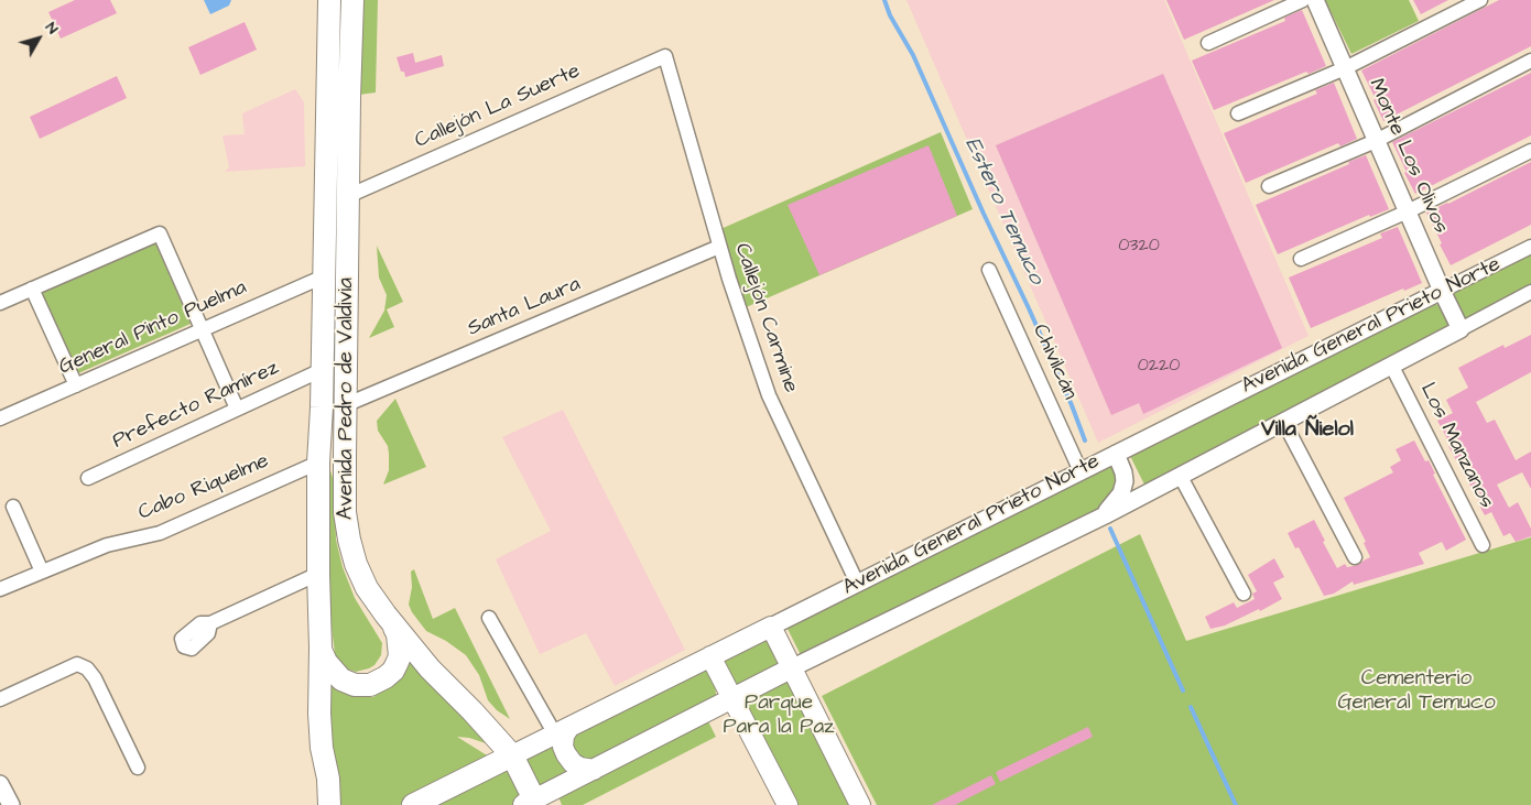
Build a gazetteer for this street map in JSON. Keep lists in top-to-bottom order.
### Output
{
  "streets": {
    "main road": ["Avenida General Prieto Norte", "Avenida Pedro de Valdivia"],
    "street": [
      "Callejón La Suerte",
      "Monte Los Olivos",
      "Santa Laura",
      "Callejón Carmine",
      "General Pinto Puelma",
      "Chivilcán",
      "Prefecto Ramírez",
      "Los Manzanos",
      "Cabo Riquelme"
    ]
  },
  "crossings": [
    ["Callejón La Suerte", "Callejón Carmine"],
    ["Callejón La Suerte", "Avenida Pedro de Valdivia"],
    ["Monte Los Olivos", "Avenida General Prieto Norte"],
    ["Santa Laura", "Callejón Carmine"],
    ["Santa Laura", "Avenida Pedro de Valdivia"],
    ["Callejón Carmine", "Avenida General Prieto Norte"],
    ["Avenida General Prieto Norte", "Chivilcán"],
    ["Avenida General Prieto Norte", "Avenida Pedro de Valdivia"],
    ["Avenida General Prieto Norte", "Los Manzanos"],
    ["General Pinto Puelma", "Avenida Pedro de Valdivia"],
    ["Avenida Pedro de Valdivia", "Prefecto Ramírez"],
    ["Avenida Pedro de Valdivia", "Cabo Riquelme"]
  ],
  "districts": ["Villa Ñielol"],
  "water": ["Estero Temuco"],
  "parks": ["Cementerio General Temuco", "Parque Para la Paz"],
  "house_numbers": ["0320", "0220"],
  "north": "top right"
}
